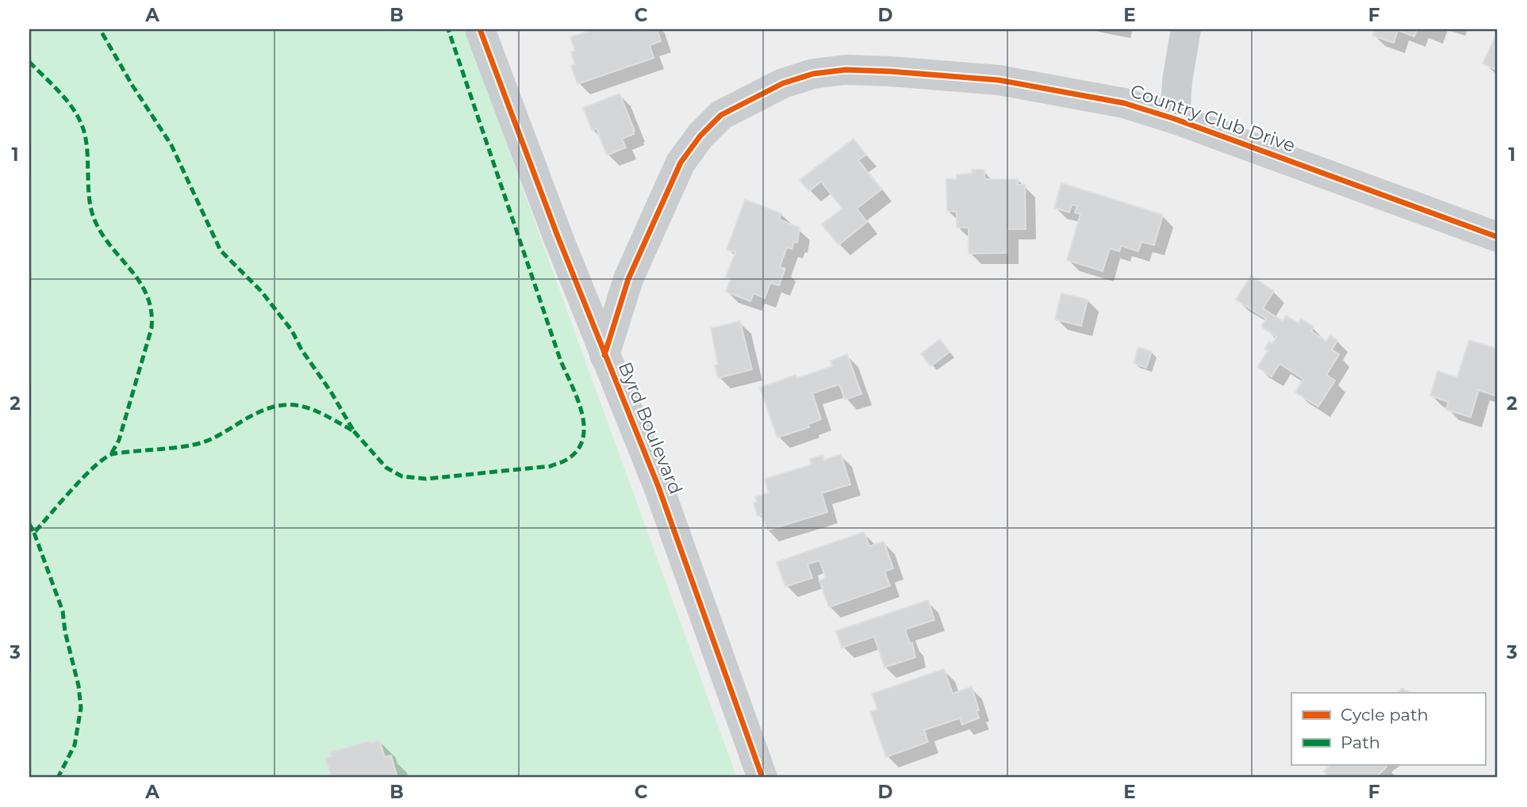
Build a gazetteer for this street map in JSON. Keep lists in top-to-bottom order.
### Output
{
  "streets": {
    "street": ["Country Club Drive", "Byrd Boulevard"]
  },
  "crossings": [
    ["Country Club Drive", "Byrd Boulevard"]
  ],
  "legend": ["Cycle path", "Path"],
  "grid": {
    "columns": [
      "A",
      "B",
      "C",
      "D",
      "E",
      "F"
    ],
    "rows": ["1", "2", "3"]
  }
}
